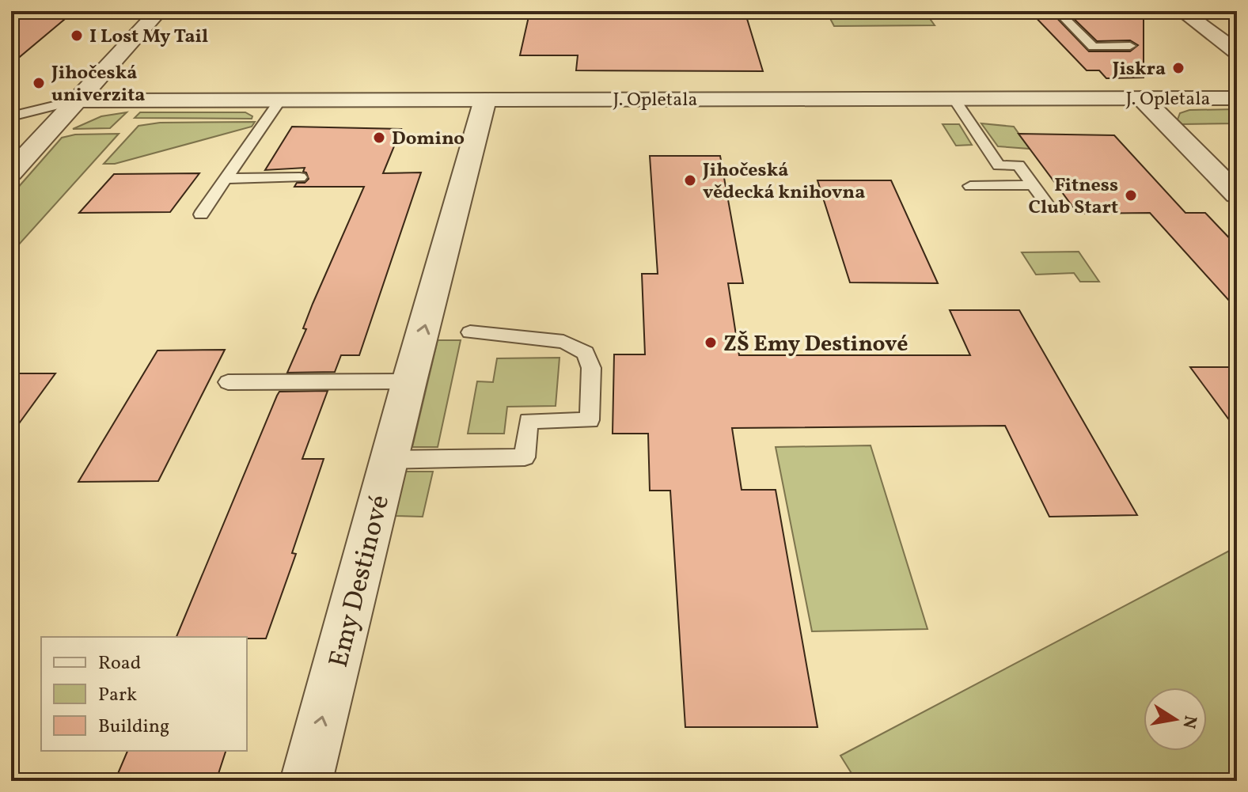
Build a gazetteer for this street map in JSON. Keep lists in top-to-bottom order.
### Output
{
  "streets": {
    "street": ["J. Opletala", "Emy Destinové"]
  },
  "crossings": [
    ["J. Opletala", "Emy Destinové"]
  ],
  "one_way": ["Emy Destinové"],
  "places": [
    "I Lost My Tail",
    "Jiskra",
    "Jihočeská univerzita",
    "Domino",
    "Jihočeská vědecká knihovna",
    "Fitness Club Start",
    "ZŠ Emy Destinové"
  ],
  "legend": ["Road", "Park", "Building"],
  "north": "right"
}
